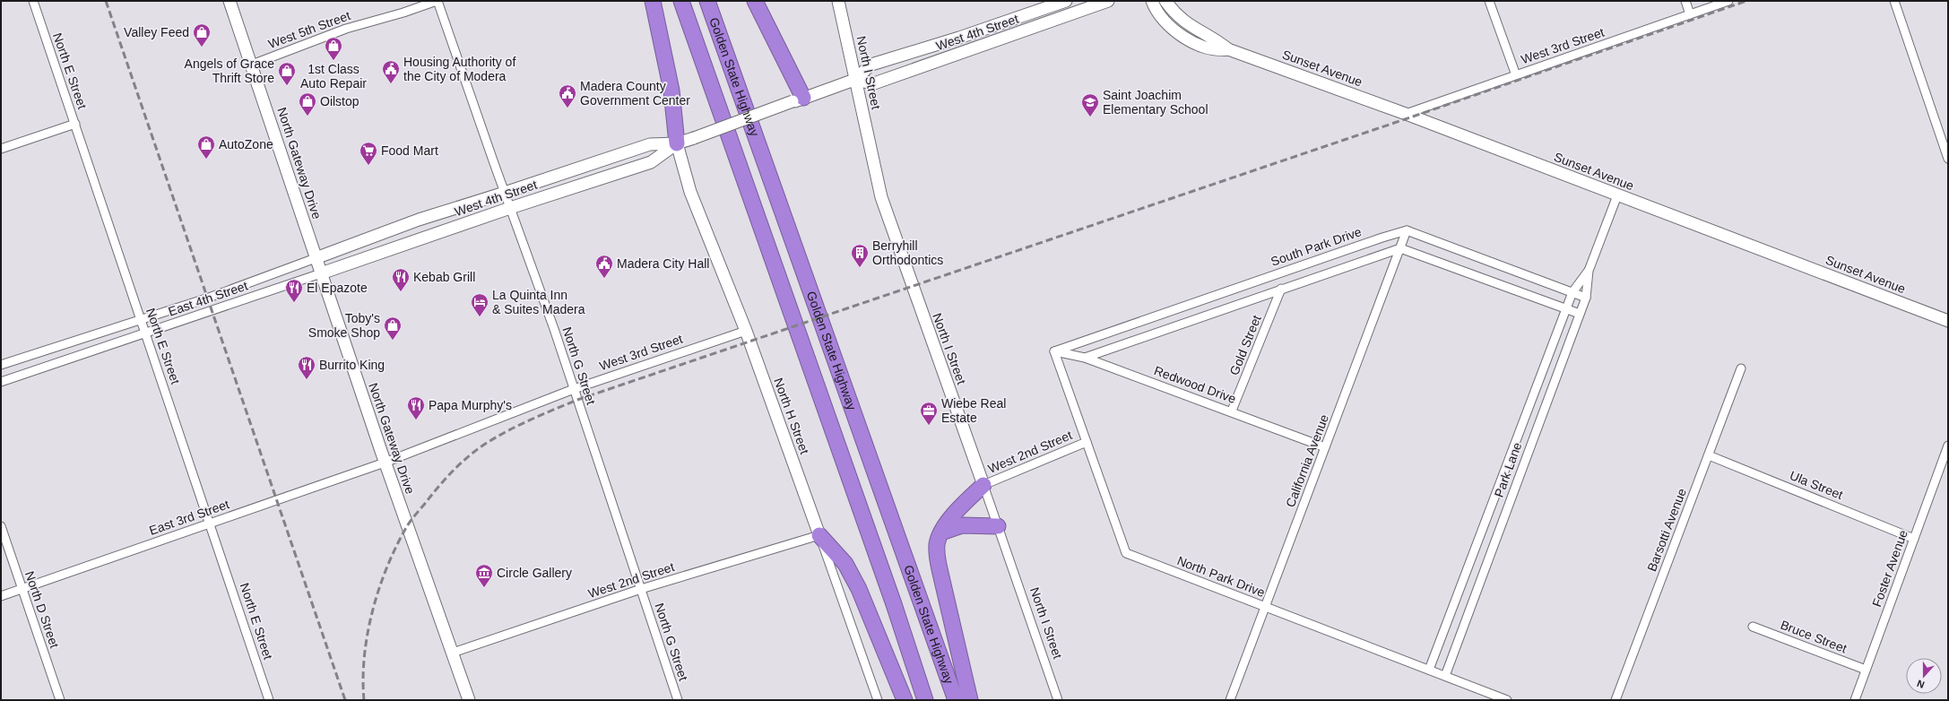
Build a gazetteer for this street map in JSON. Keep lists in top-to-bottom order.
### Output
{
  "streets": {
    "highway": ["Golden State Highway"],
    "main road": [
      "West 4th Street",
      "Sunset Avenue",
      "North I Street",
      "North Gateway Drive",
      "North H Street"
    ],
    "street": [
      "West 5th Street",
      "West 3rd Street",
      "North E Street",
      "South Park Drive",
      "East 4th Street",
      "Gold Street",
      "North G Street",
      "Redwood Drive",
      "West 2nd Street",
      "California Avenue",
      "Park Lane",
      "Ula Street",
      "East 3rd Street",
      "Barsotti Avenue",
      "Foster Avenue",
      "North Park Drive",
      "North D Street",
      "Bruce Street"
    ]
  },
  "crossings": [
    ["West 5th Street", "North Gateway Drive"],
    ["West 5th Street", "North G Street"],
    ["West 4th Street", "North I Street"],
    ["West 4th Street", "North Gateway Drive"],
    ["West 4th Street", "East 4th Street"],
    ["West 4th Street", "North G Street"],
    ["West 4th Street", "North H Street"],
    ["West 3rd Street", "Sunset Avenue"],
    ["West 3rd Street", "North Gateway Drive"],
    ["West 3rd Street", "North G Street"],
    ["West 3rd Street", "North H Street"],
    ["West 3rd Street", "East 3rd Street"],
    ["Sunset Avenue", "Park Lane"],
    ["North E Street", "East 4th Street"],
    ["North E Street", "East 3rd Street"],
    ["North I Street", "West 2nd Street"],
    ["North Gateway Drive", "East 4th Street"],
    ["North Gateway Drive", "West 2nd Street"],
    ["North Gateway Drive", "East 3rd Street"],
    ["South Park Drive", "Redwood Drive"],
    ["South Park Drive", "California Avenue"],
    ["South Park Drive", "North Park Drive"],
    ["Gold Street", "Redwood Drive"],
    ["North G Street", "West 2nd Street"],
    ["Redwood Drive", "California Avenue"],
    ["Redwood Drive", "North Park Drive"],
    ["North H Street", "West 2nd Street"],
    ["West 2nd Street", "North Park Drive"],
    ["California Avenue", "North Park Drive"],
    ["Park Lane", "North Park Drive"],
    ["Ula Street", "Barsotti Avenue"],
    ["Ula Street", "Foster Avenue"],
    ["East 3rd Street", "North D Street"],
    ["Foster Avenue", "Bruce Street"]
  ],
  "places": {
    "shop": [
      "Valley Feed",
      "1st Class Auto Repair",
      "Angels of Grace Thrift Store",
      "Oilstop",
      "AutoZone",
      "Toby's Smoke Shop"
    ],
    "public building": ["Housing Authority of the City of Modera", "Madera County Government Center", "Madera City Hall"],
    "school or university": ["Saint Joachim Elementary School"],
    "supermarket": ["Food Mart"],
    "building": ["Berryhill Orthodontics"],
    "restaurant": [
      "Kebab Grill",
      "El Epazote",
      "Burrito King",
      "Papa Murphy's"
    ],
    "hotel": ["La Quinta Inn & Suites Madera"],
    "office": ["Wiebe Real Estate"],
    "museum": ["Circle Gallery"]
  },
  "north": "bottom"
}
